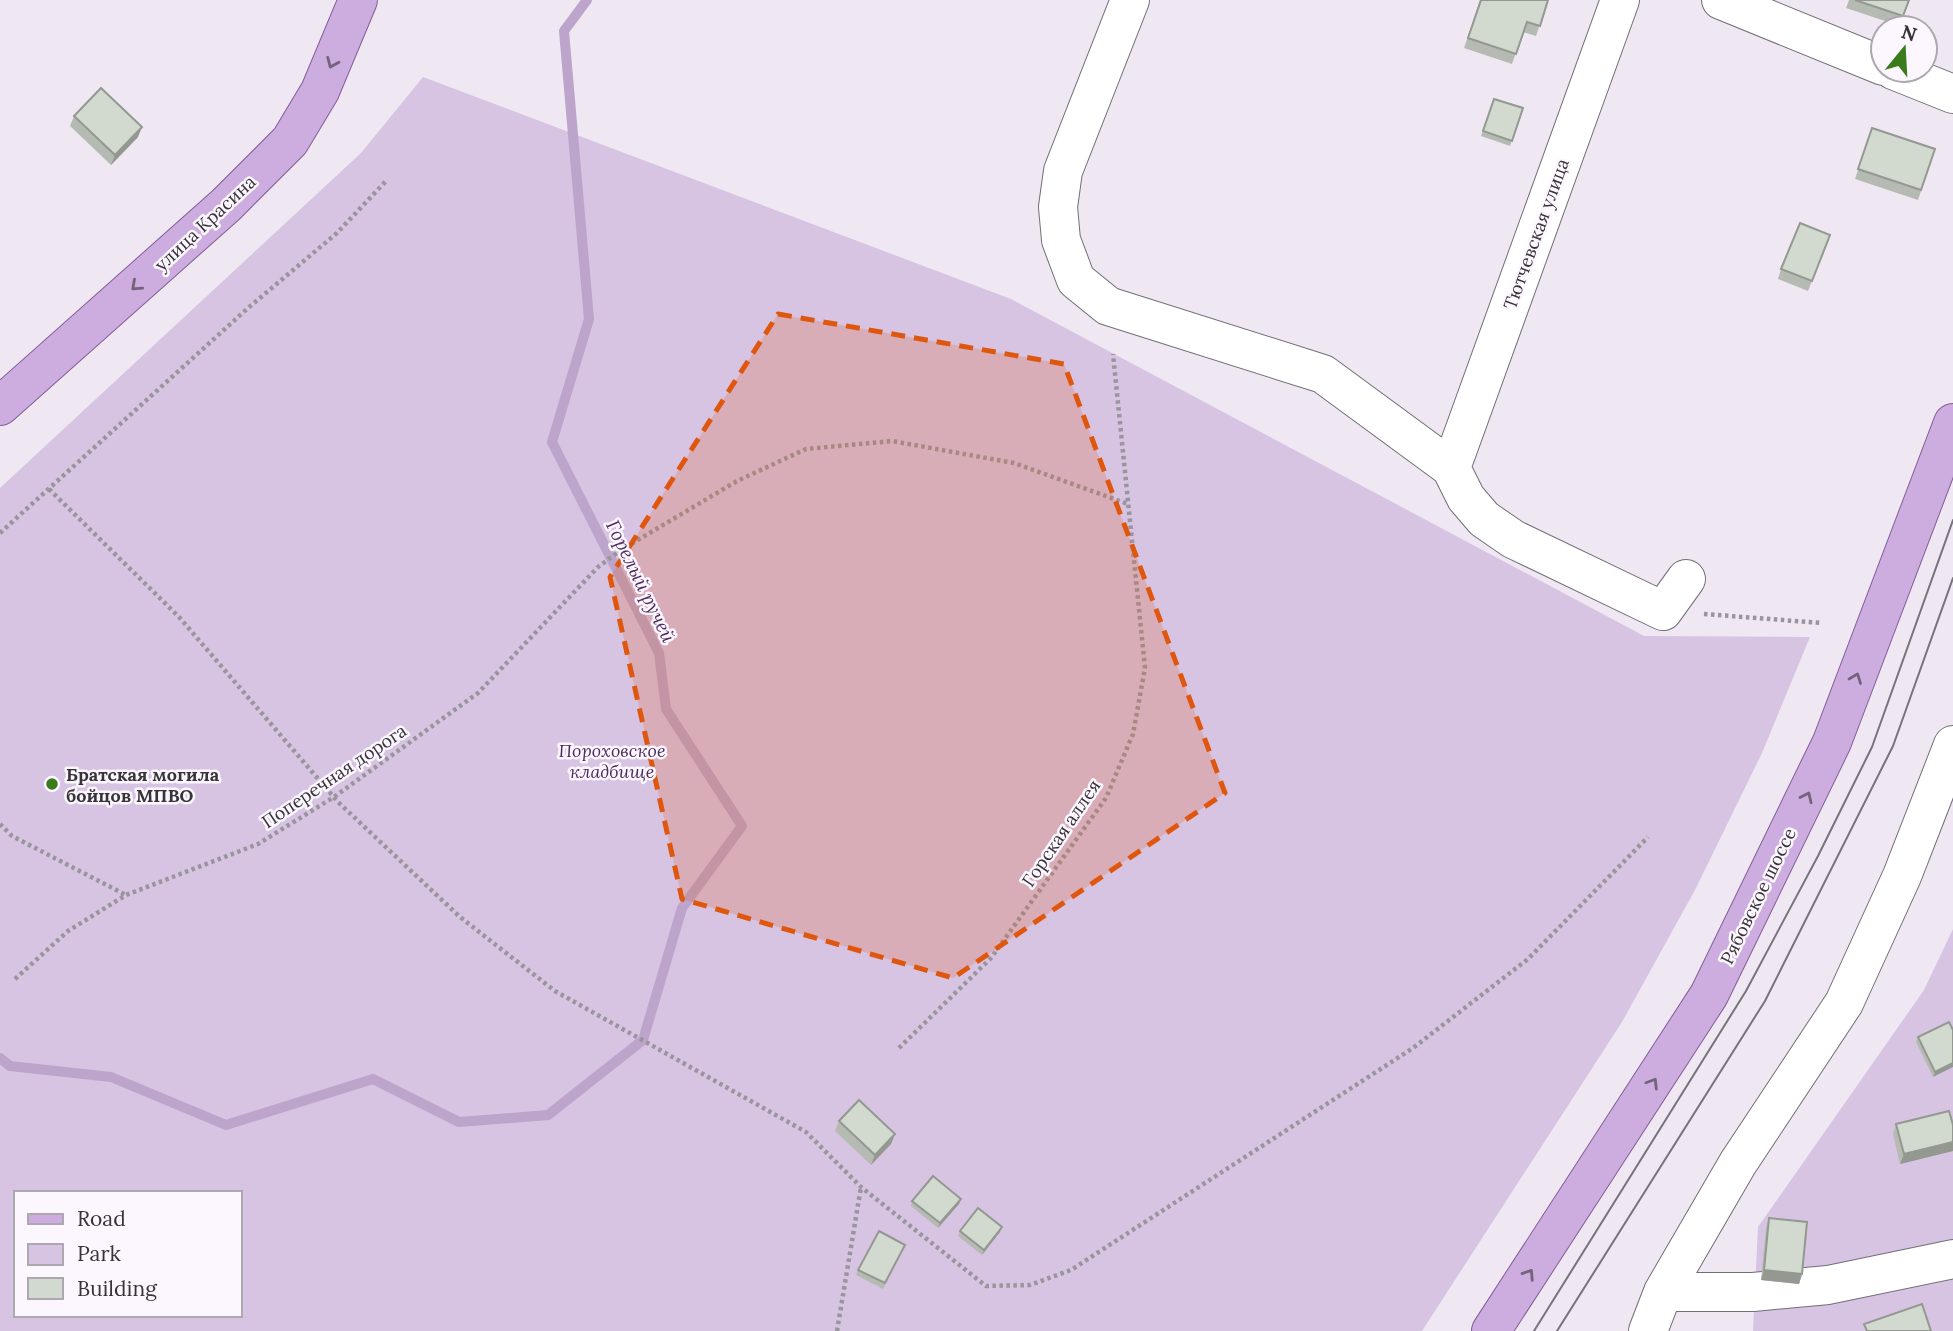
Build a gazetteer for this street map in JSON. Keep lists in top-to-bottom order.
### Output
{
  "streets": {
    "main road": ["улица Красина", "Рябовское шоссе"],
    "street": ["Тютчевская улица"],
    "path": ["Поперечная дорога", "Горская аллея"]
  },
  "crossings": [
    ["Поперечная дорога", "Горская аллея"]
  ],
  "one_way": ["улица Красина", "Рябовское шоссе"],
  "water": ["Горелый ручей"],
  "parks": ["Пороховское кладбище"],
  "places": ["Братская могила бойцов МПВО"],
  "legend": ["Road", "Park", "Building"],
  "north": "top"
}
